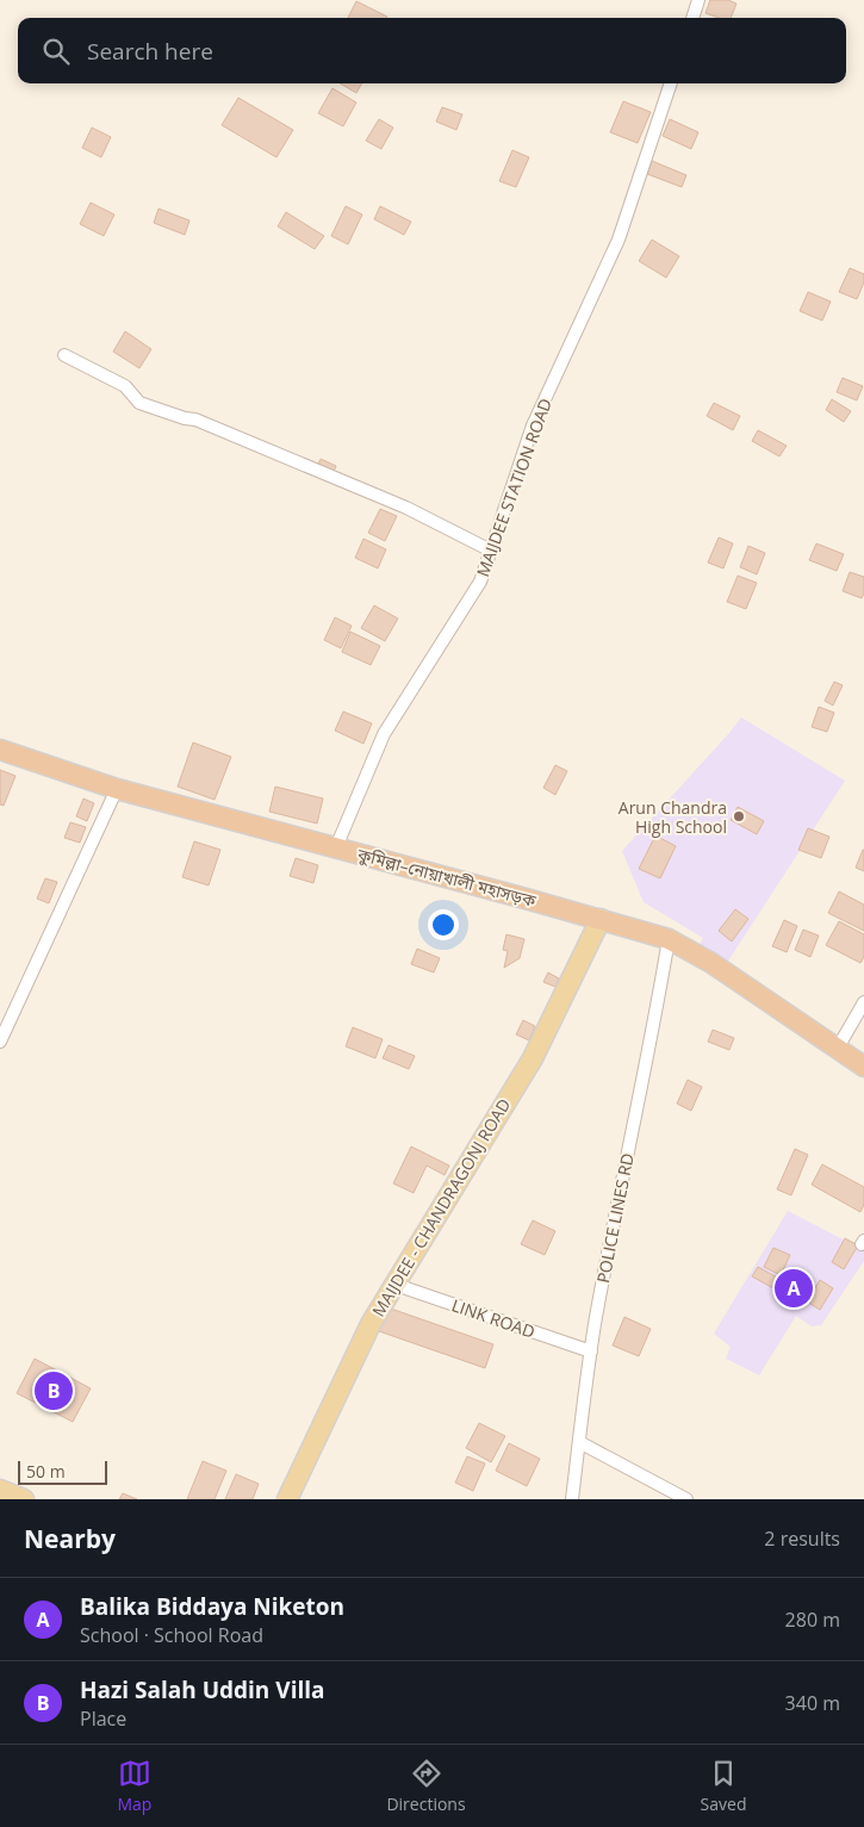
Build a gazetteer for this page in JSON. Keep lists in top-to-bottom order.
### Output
{
  "streets": {
    "highway": ["কুমিল্লা–নোয়াখালী মহাসড়ক"],
    "main road": ["MAIJDEE - CHANDRAGONJ ROAD"],
    "street": ["MAIJDEE STATION ROAD", "POLICE LINES RD", "LINK ROAD"]
  },
  "crossings": [
    ["MAIJDEE STATION ROAD", "কুমিল্লা–নোয়াখালী মহাসড়ক"],
    ["কুমিল্লা–নোয়াখালী মহাসড়ক", "MAIJDEE - CHANDRAGONJ ROAD"],
    ["কুমিল্লা–নোয়াখালী মহাসড়ক", "POLICE LINES RD"],
    ["MAIJDEE - CHANDRAGONJ ROAD", "LINK ROAD"],
    ["POLICE LINES RD", "LINK ROAD"]
  ],
  "places": ["Arun Chandra High School"],
  "scale_bar": "50 m",
  "page": {
    "search": "Search here",
    "pins": ["A", "B"],
    "scale": "50 m",
    "heading": ["Nearby", "2 results"],
    "list": [
      {
        "mark": "A",
        "name": "Balika Biddaya Niketon",
        "note": "School · School Road",
        "value": "280 m"
      },
      {
        "mark": "B",
        "name": "Hazi Salah Uddin Villa",
        "note": "Place",
        "value": "340 m"
      }
    ],
    "nav": ["Map", "Directions", "Saved"]
  }
}
